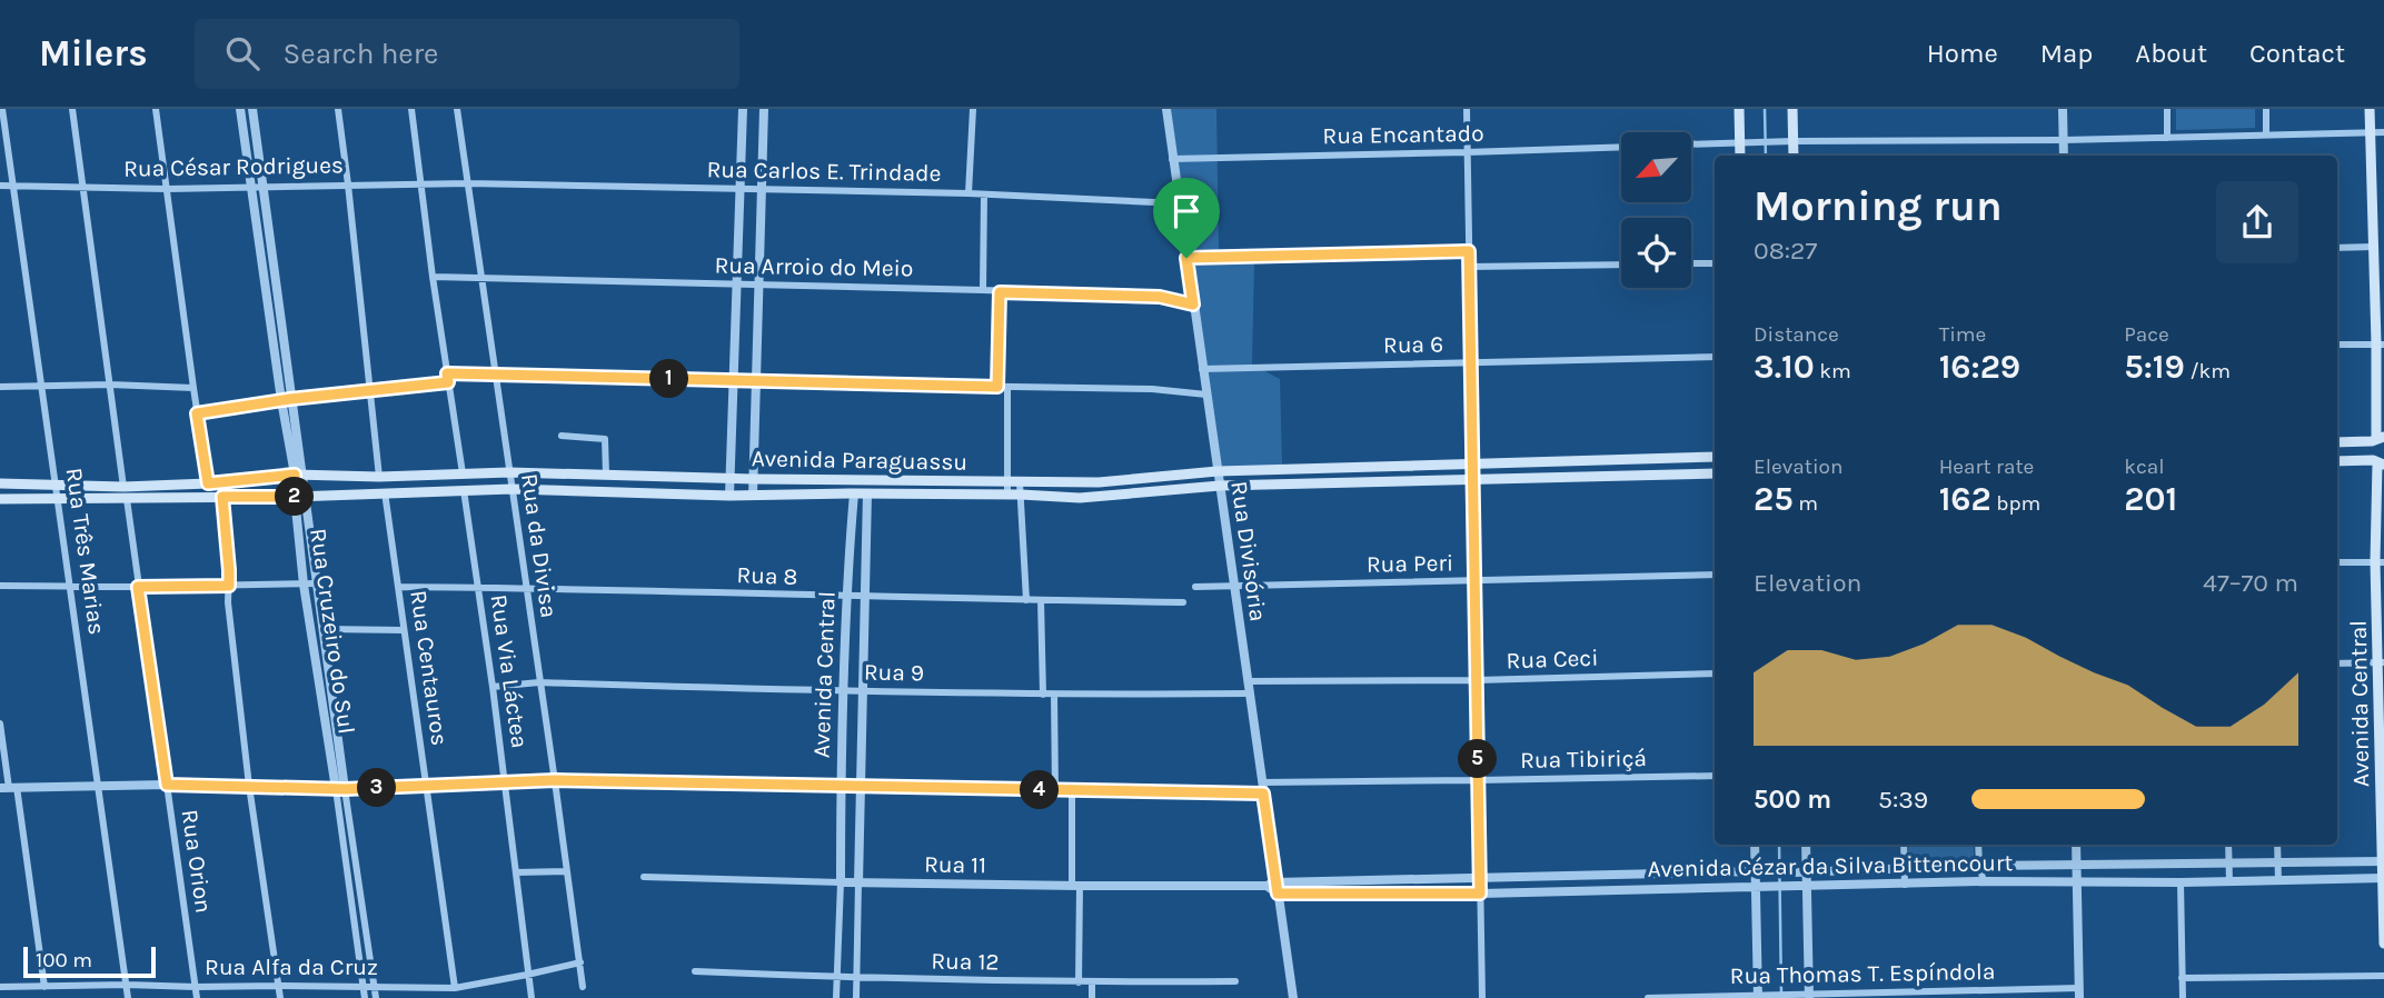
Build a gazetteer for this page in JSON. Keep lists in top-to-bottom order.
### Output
{
  "streets": {
    "main road": ["Avenida Paraguassu", "Avenida Central"],
    "street": [
      "Rua Encantado",
      "Rua César Rodrigues",
      "Rua Carlos E. Trindade",
      "Rua Arroio do Meio",
      "Rua 6",
      "Rua da Divisa",
      "Rua Três Marias",
      "Rua Divisória",
      "Rua Peri",
      "Rua 8",
      "Rua Cruzeiro do Sul",
      "Rua Ceci",
      "Rua Centauros",
      "Rua Via Láctea",
      "Rua 9",
      "Rua Tibiriçá",
      "Rua Orion",
      "Rua 11",
      "Avenida Cézar da Silva Bittencourt",
      "Rua 12",
      "Rua Alfa da Cruz",
      "Rua Thomas T. Espíndola"
    ]
  },
  "crossings": [
    ["Rua Encantado", "Rua Divisória"],
    ["Rua César Rodrigues", "Rua Carlos E. Trindade"],
    ["Rua César Rodrigues", "Rua da Divisa"],
    ["Rua César Rodrigues", "Rua Três Marias"],
    ["Rua César Rodrigues", "Rua Cruzeiro do Sul"],
    ["Rua Carlos E. Trindade", "Rua da Divisa"],
    ["Rua Carlos E. Trindade", "Rua Divisória"],
    ["Rua Arroio do Meio", "Rua da Divisa"],
    ["Rua Arroio do Meio", "Rua Divisória"],
    ["Rua 6", "Rua Divisória"],
    ["Avenida Paraguassu", "Rua da Divisa"],
    ["Avenida Paraguassu", "Rua Três Marias"],
    ["Avenida Paraguassu", "Rua Divisória"],
    ["Avenida Paraguassu", "Rua Cruzeiro do Sul"],
    ["Avenida Paraguassu", "Rua Centauros"],
    ["Avenida Paraguassu", "Rua Via Láctea"],
    ["Avenida Paraguassu", "Avenida Central"],
    ["Avenida Paraguassu", "Rua Orion"],
    ["Rua da Divisa", "Rua 8"],
    ["Rua da Divisa", "Rua 9"],
    ["Rua da Divisa", "Rua Alfa da Cruz"],
    ["Rua Três Marias", "Rua Alfa da Cruz"],
    ["Rua Divisória", "Rua Peri"],
    ["Rua Divisória", "Rua Ceci"],
    ["Rua Divisória", "Rua 9"],
    ["Rua Divisória", "Rua Tibiriçá"],
    ["Rua Divisória", "Rua 11"],
    ["Rua Divisória", "Avenida Cézar da Silva Bittencourt"],
    ["Rua 8", "Rua Centauros"],
    ["Rua 8", "Rua Via Láctea"],
    ["Rua 8", "Avenida Central"],
    ["Rua Centauros", "Rua Alfa da Cruz"],
    ["Rua Via Láctea", "Rua 9"],
    ["Rua Via Láctea", "Rua Alfa da Cruz"],
    ["Rua 9", "Avenida Central"],
    ["Avenida Central", "Rua 11"],
    ["Avenida Central", "Avenida Cézar da Silva Bittencourt"],
    ["Avenida Central", "Rua 12"],
    ["Rua Orion", "Rua Alfa da Cruz"],
    ["Rua 11", "Avenida Cézar da Silva Bittencourt"]
  ],
  "scale_bar": "100 m",
  "north": "bottom left",
  "page": {
    "header": "Milers",
    "search": "Search here",
    "nav": [
      "Home",
      "Map",
      "About",
      "Contact"
    ],
    "heading": ["Morning run", "08:27"],
    "stats": [
      ["Distance", "3.10 km"],
      ["Time", "16:29"],
      ["Pace", "5:19 /km"],
      ["Elevation", "25 m"],
      ["Heart rate", "162 bpm"],
      ["kcal", "201"]
    ],
    "pins": [
      "1",
      "2",
      "5",
      "3",
      "4"
    ],
    "chart": ["Elevation", "47–70 m"],
    "list": [
      {
        "name": "500 m",
        "note": "5:39"
      }
    ],
    "scale": "100 m"
  }
}
